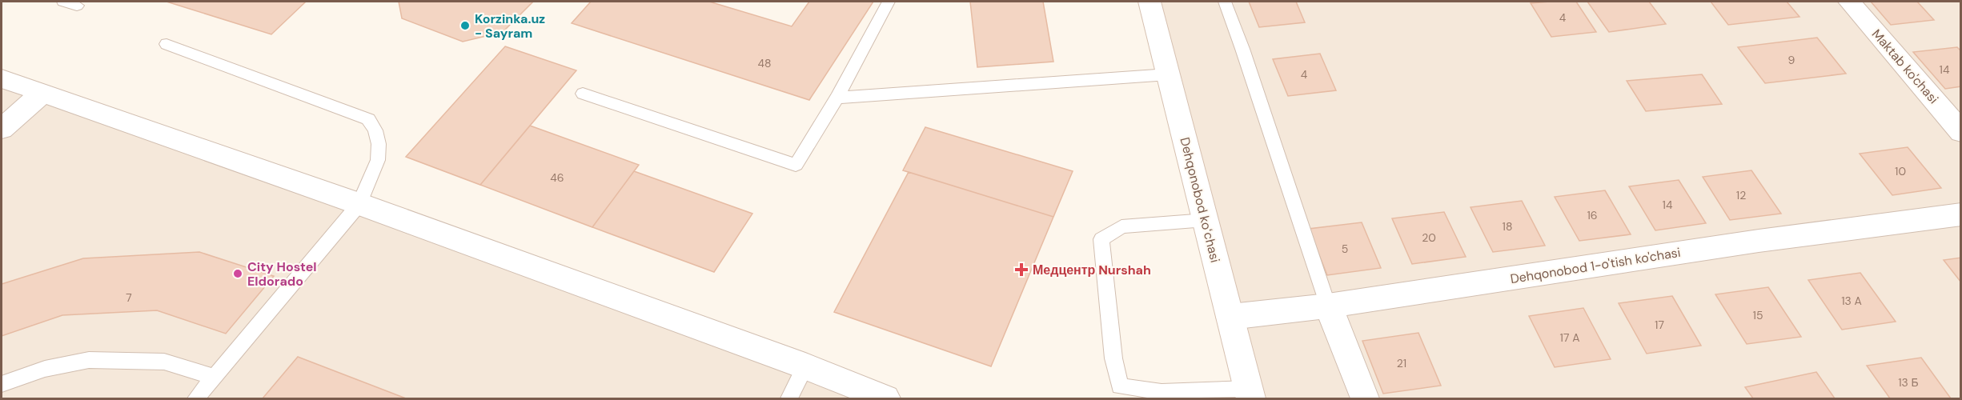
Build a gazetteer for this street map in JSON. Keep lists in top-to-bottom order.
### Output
{
  "streets": {
    "street": ["Maktab ko'chasi", "Dehqonobod koʻchasi", "Dehqonobod 1-o'tish ko'chasi"]
  },
  "crossings": [
    ["Dehqonobod koʻchasi", "Dehqonobod 1-o'tish ko'chasi"]
  ],
  "places": {
    "other": ["Korzinka.uz - Sayram", "City Hostel Eldorado"],
    "health": ["Медцентр Nurshah"]
  },
  "house_numbers": [
    "4",
    "9",
    "48",
    "14",
    "4",
    "10",
    "46",
    "12",
    "14",
    "16",
    "18",
    "20",
    "5",
    "7",
    "13 A",
    "15",
    "17",
    "17 A",
    "21",
    "13 Б"
  ]
}
